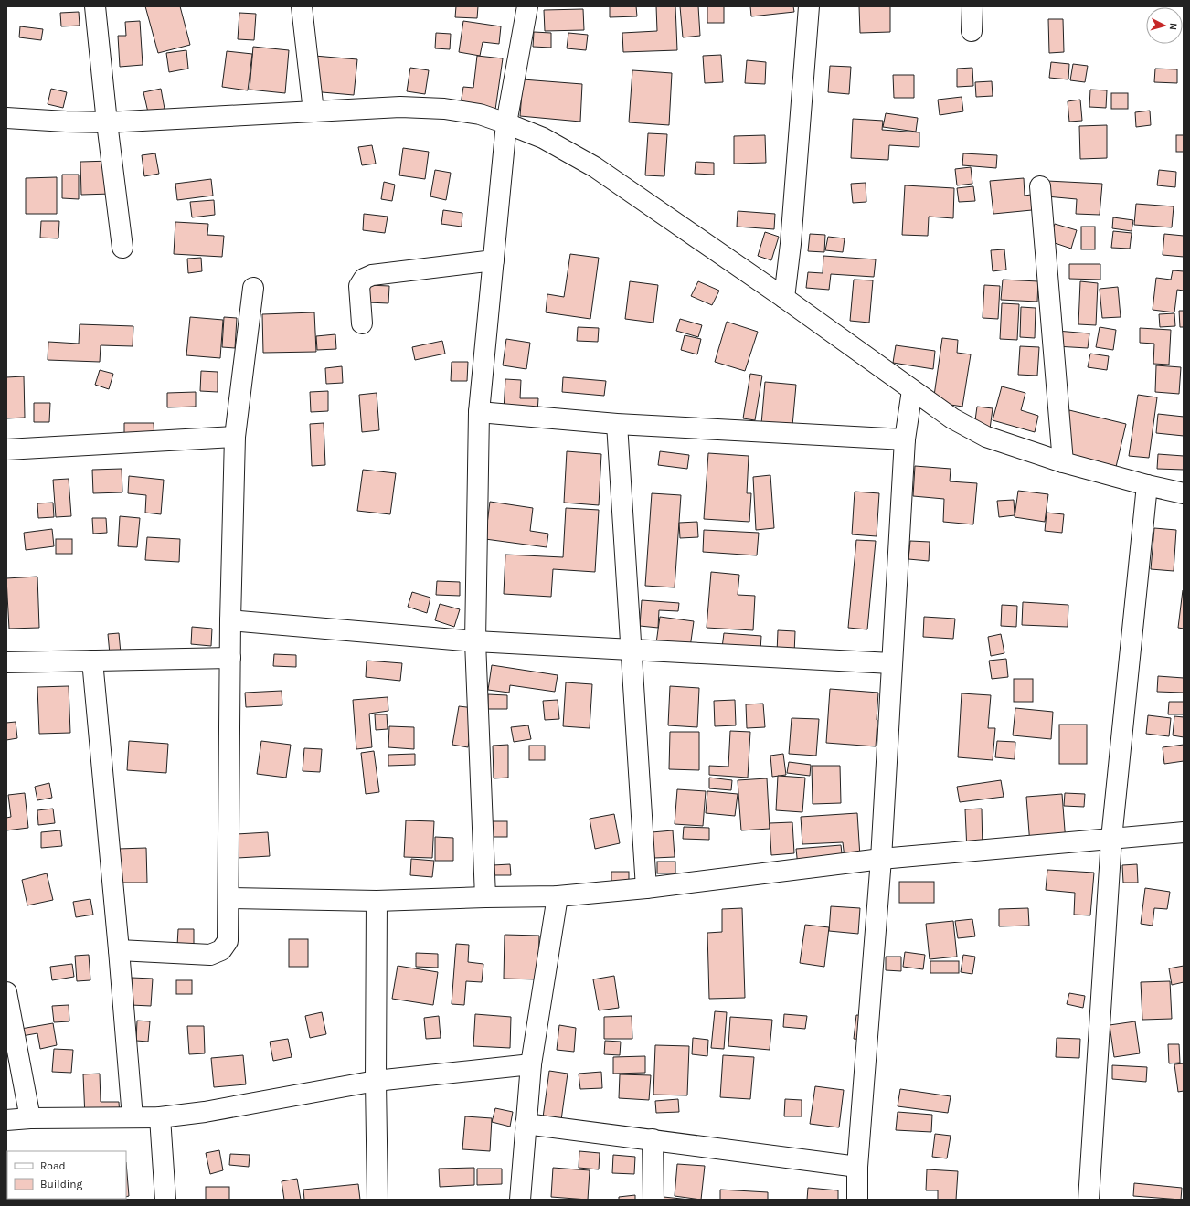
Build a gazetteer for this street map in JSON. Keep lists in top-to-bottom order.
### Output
{
  "legend": ["Road", "Building"],
  "north": "right"
}
